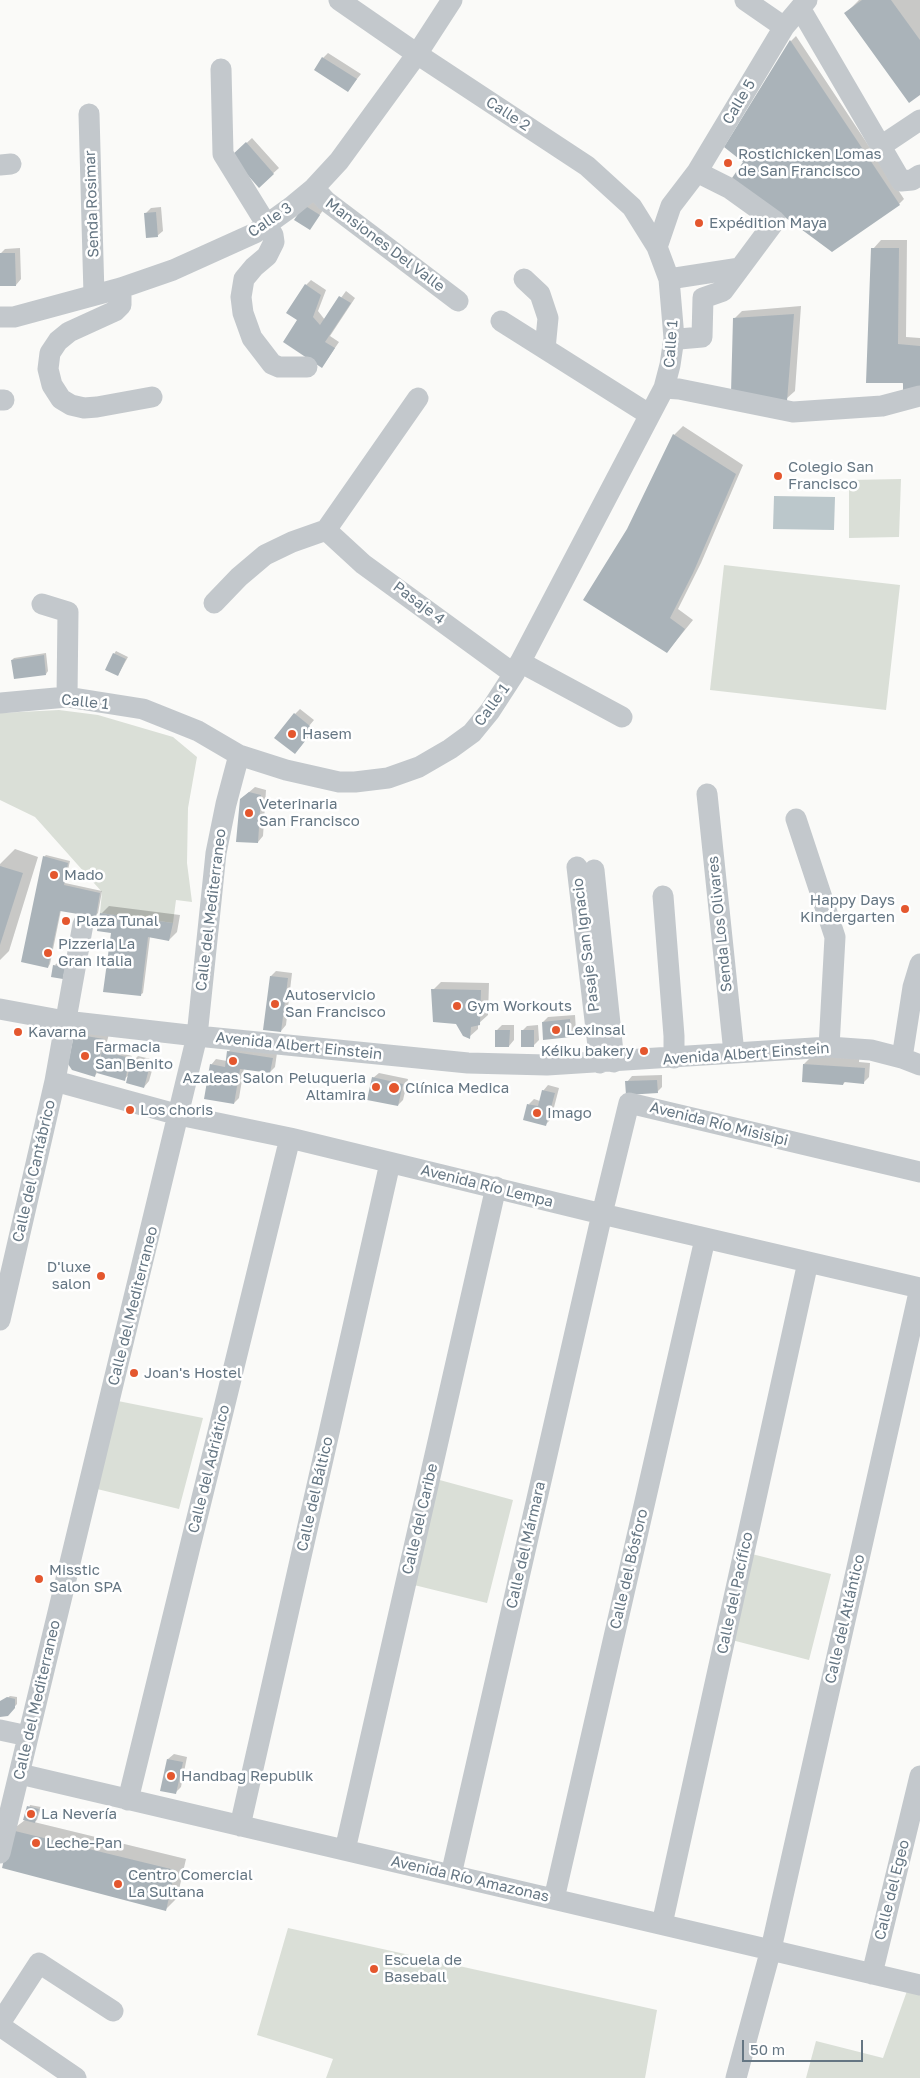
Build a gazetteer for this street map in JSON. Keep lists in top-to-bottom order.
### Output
{
  "streets": {
    "street": [
      "Calle 5",
      "Calle 2",
      "Senda Rosimar",
      "Calle 3",
      "Mansiones Del Valle",
      "Calle 1",
      "Pasaje 4",
      "Calle del Mediterraneo",
      "Senda Los Olivares",
      "Avenida Albert Einstein",
      "Avenida Río Misisipi",
      "Calle del Cantábrico",
      "Avenida Río Lempa",
      "Calle del Adriático",
      "Calle del Báltico",
      "Calle del Caribe",
      "Calle del Mármara",
      "Calle del Bósforo",
      "Calle del Pacífico",
      "Calle del Atlántico",
      "Avenida Río Amazonas",
      "Calle del Egeo"
    ]
  },
  "crossings": [
    ["Calle 5", "Calle 2"],
    ["Calle 5", "Calle 1"],
    ["Calle 2", "Calle 3"],
    ["Calle 2", "Calle 1"],
    ["Senda Rosimar", "Calle 3"],
    ["Calle 3", "Mansiones Del Valle"],
    ["Calle 1", "Pasaje 4"],
    ["Calle 1", "Calle del Mediterraneo"],
    ["Calle del Mediterraneo", "Avenida Albert Einstein"],
    ["Calle del Mediterraneo", "Avenida Río Lempa"],
    ["Calle del Mediterraneo", "Avenida Río Amazonas"],
    ["Senda Los Olivares", "Avenida Albert Einstein"],
    ["Avenida Albert Einstein", "Calle del Cantábrico"],
    ["Avenida Río Misisipi", "Avenida Río Lempa"],
    ["Avenida Río Misisipi", "Calle del Mármara"],
    ["Calle del Cantábrico", "Avenida Río Lempa"],
    ["Avenida Río Lempa", "Calle del Adriático"],
    ["Avenida Río Lempa", "Calle del Báltico"],
    ["Avenida Río Lempa", "Calle del Caribe"],
    ["Avenida Río Lempa", "Calle del Mármara"],
    ["Avenida Río Lempa", "Calle del Bósforo"],
    ["Avenida Río Lempa", "Calle del Pacífico"],
    ["Avenida Río Lempa", "Calle del Atlántico"],
    ["Calle del Adriático", "Avenida Río Amazonas"],
    ["Calle del Báltico", "Avenida Río Amazonas"],
    ["Calle del Caribe", "Avenida Río Amazonas"],
    ["Calle del Mármara", "Avenida Río Amazonas"],
    ["Calle del Bósforo", "Avenida Río Amazonas"],
    ["Calle del Pacífico", "Avenida Río Amazonas"],
    ["Calle del Atlántico", "Avenida Río Amazonas"],
    ["Avenida Río Amazonas", "Calle del Egeo"]
  ],
  "places": [
    "Rostichicken Lomas de San Francisco",
    "Expédition Maya",
    "Colegio San Francisco",
    "Hasem",
    "Veterinaria San Francisco",
    "Mado",
    "Happy Days Kindergarten",
    "Plaza Tunal",
    "Pizzeria La Gran Italia",
    "Autoservicio San Francisco",
    "Gym Workouts",
    "Lexinsal",
    "Kavarna",
    "Kéiku bakery",
    "Farmacia San Benito",
    "Azaleas Salon",
    "Peluqueria Altamira",
    "Clínica Medica",
    "Los choris",
    "Imago",
    "D'luxe salon",
    "Joan's Hostel",
    "Misstic Salon SPA",
    "Handbag Republik",
    "La Nevería",
    "Leche-Pan",
    "Centro Comercial La Sultana",
    "Escuela de Baseball"
  ],
  "scale_bar": "50 m"
}
